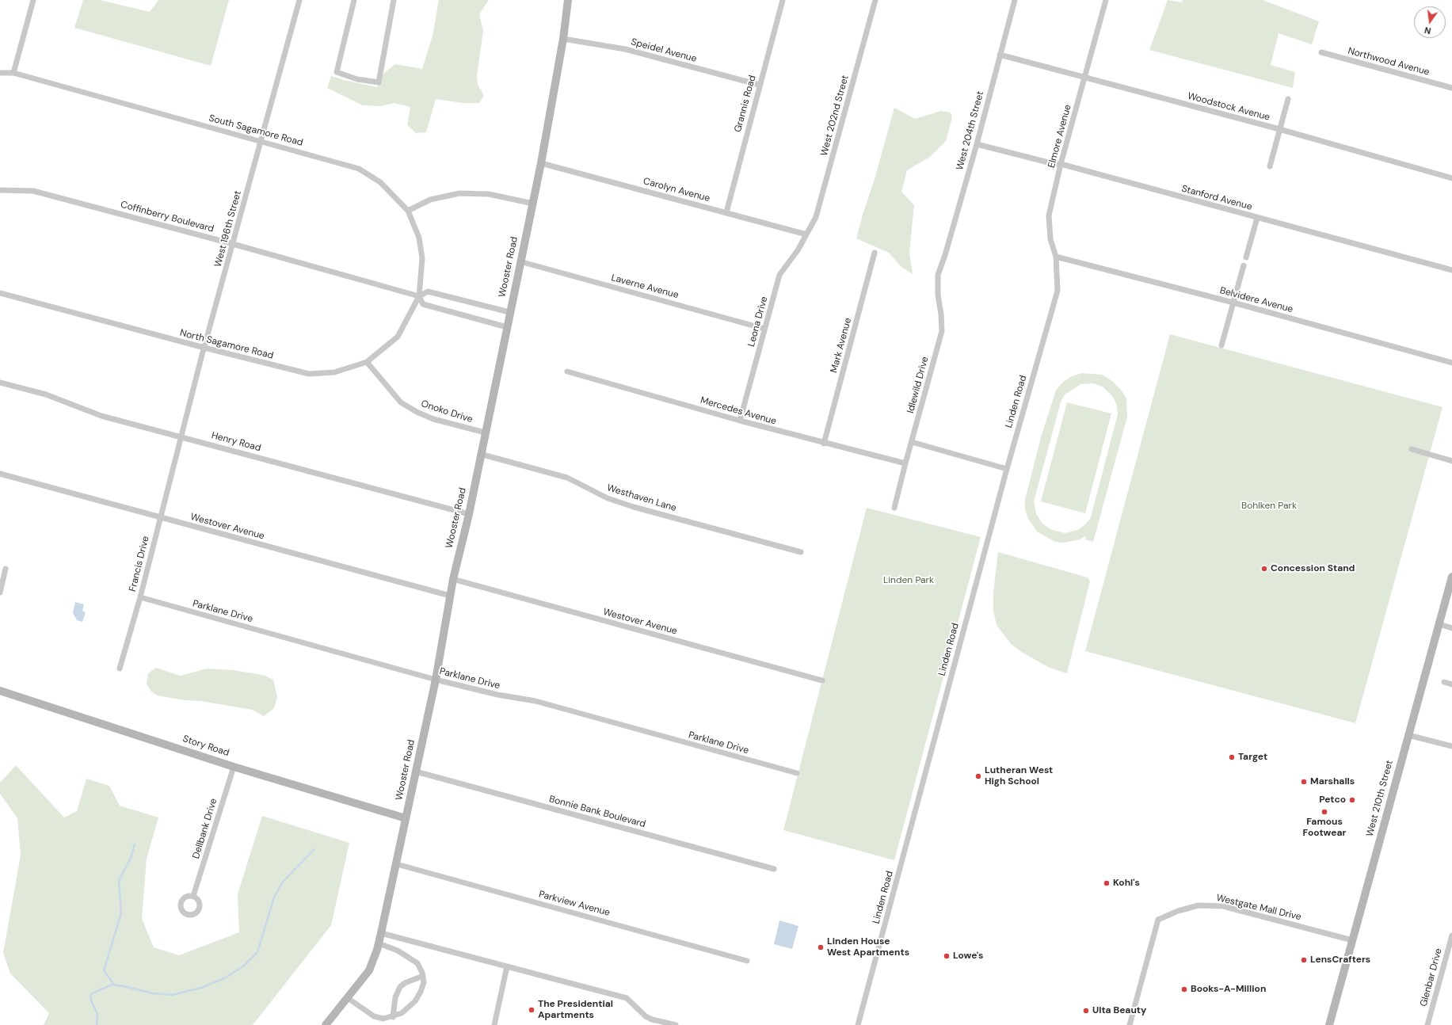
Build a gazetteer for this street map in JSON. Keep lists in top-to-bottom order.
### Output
{
  "streets": {
    "main road": ["Wooster Road", "Story Road", "West 210th Street"],
    "street": [
      "Speidel Avenue",
      "Northwood Avenue",
      "Grannis Road",
      "Woodstock Avenue",
      "West 202nd Street",
      "South Sagamore Road",
      "West 204th Street",
      "Elmore Avenue",
      "Carolyn Avenue",
      "Stanford Avenue",
      "Coffinberry Boulevard",
      "West 196th Street",
      "Laverne Avenue",
      "Belvidere Avenue",
      "Leona Drive",
      "North Sagamore Road",
      "Mark Avenue",
      "Idlewild Drive",
      "Linden Road",
      "Mercedes Avenue",
      "Onoko Drive",
      "Henry Road",
      "Westhaven Lane",
      "Westover Avenue",
      "Francis Drive",
      "Parklane Drive",
      "Bonnie Bank Boulevard",
      "Dellbank Drive",
      "Parkview Avenue",
      "Westgate Mall Drive",
      "Glenbar Drive"
    ]
  },
  "crossings": [
    ["Speidel Avenue", "Grannis Road"],
    ["Speidel Avenue", "Wooster Road"],
    ["Grannis Road", "Carolyn Avenue"],
    ["Woodstock Avenue", "West 204th Street"],
    ["Woodstock Avenue", "Elmore Avenue"],
    ["West 202nd Street", "Carolyn Avenue"],
    ["West 202nd Street", "Leona Drive"],
    ["South Sagamore Road", "Coffinberry Boulevard"],
    ["South Sagamore Road", "West 196th Street"],
    ["South Sagamore Road", "North Sagamore Road"],
    ["West 204th Street", "Stanford Avenue"],
    ["West 204th Street", "Idlewild Drive"],
    ["Elmore Avenue", "Stanford Avenue"],
    ["Elmore Avenue", "Belvidere Avenue"],
    ["Elmore Avenue", "Linden Road"],
    ["Carolyn Avenue", "Wooster Road"],
    ["Carolyn Avenue", "Leona Drive"],
    ["Coffinberry Boulevard", "West 196th Street"],
    ["Coffinberry Boulevard", "Wooster Road"],
    ["Coffinberry Boulevard", "North Sagamore Road"],
    ["West 196th Street", "North Sagamore Road"],
    ["West 196th Street", "Henry Road"],
    ["West 196th Street", "Francis Drive"],
    ["Wooster Road", "Laverne Avenue"],
    ["Wooster Road", "Onoko Drive"],
    ["Wooster Road", "Henry Road"],
    ["Wooster Road", "Westhaven Lane"],
    ["Wooster Road", "Westover Avenue"],
    ["Wooster Road", "Parklane Drive"],
    ["Wooster Road", "Story Road"],
    ["Wooster Road", "Bonnie Bank Boulevard"],
    ["Wooster Road", "Parkview Avenue"],
    ["Laverne Avenue", "Leona Drive"],
    ["Leona Drive", "Mercedes Avenue"],
    ["North Sagamore Road", "Onoko Drive"],
    ["Mark Avenue", "Mercedes Avenue"],
    ["Idlewild Drive", "Mercedes Avenue"],
    ["Westover Avenue", "Francis Drive"],
    ["Francis Drive", "Parklane Drive"],
    ["Story Road", "Dellbank Drive"],
    ["West 210th Street", "Westgate Mall Drive"]
  ],
  "parks": ["Bohlken Park", "Linden Park"],
  "places": [
    "Concession Stand",
    "Target",
    "Lutheran West High School",
    "Marshalls",
    "Petco",
    "Famous Footwear",
    "Kohl's",
    "Linden House West Apartments",
    "Lowe's",
    "LensCrafters",
    "Books-A-Million",
    "The Presidential Apartments",
    "Ulta Beauty"
  ],
  "north": "bottom"
}
